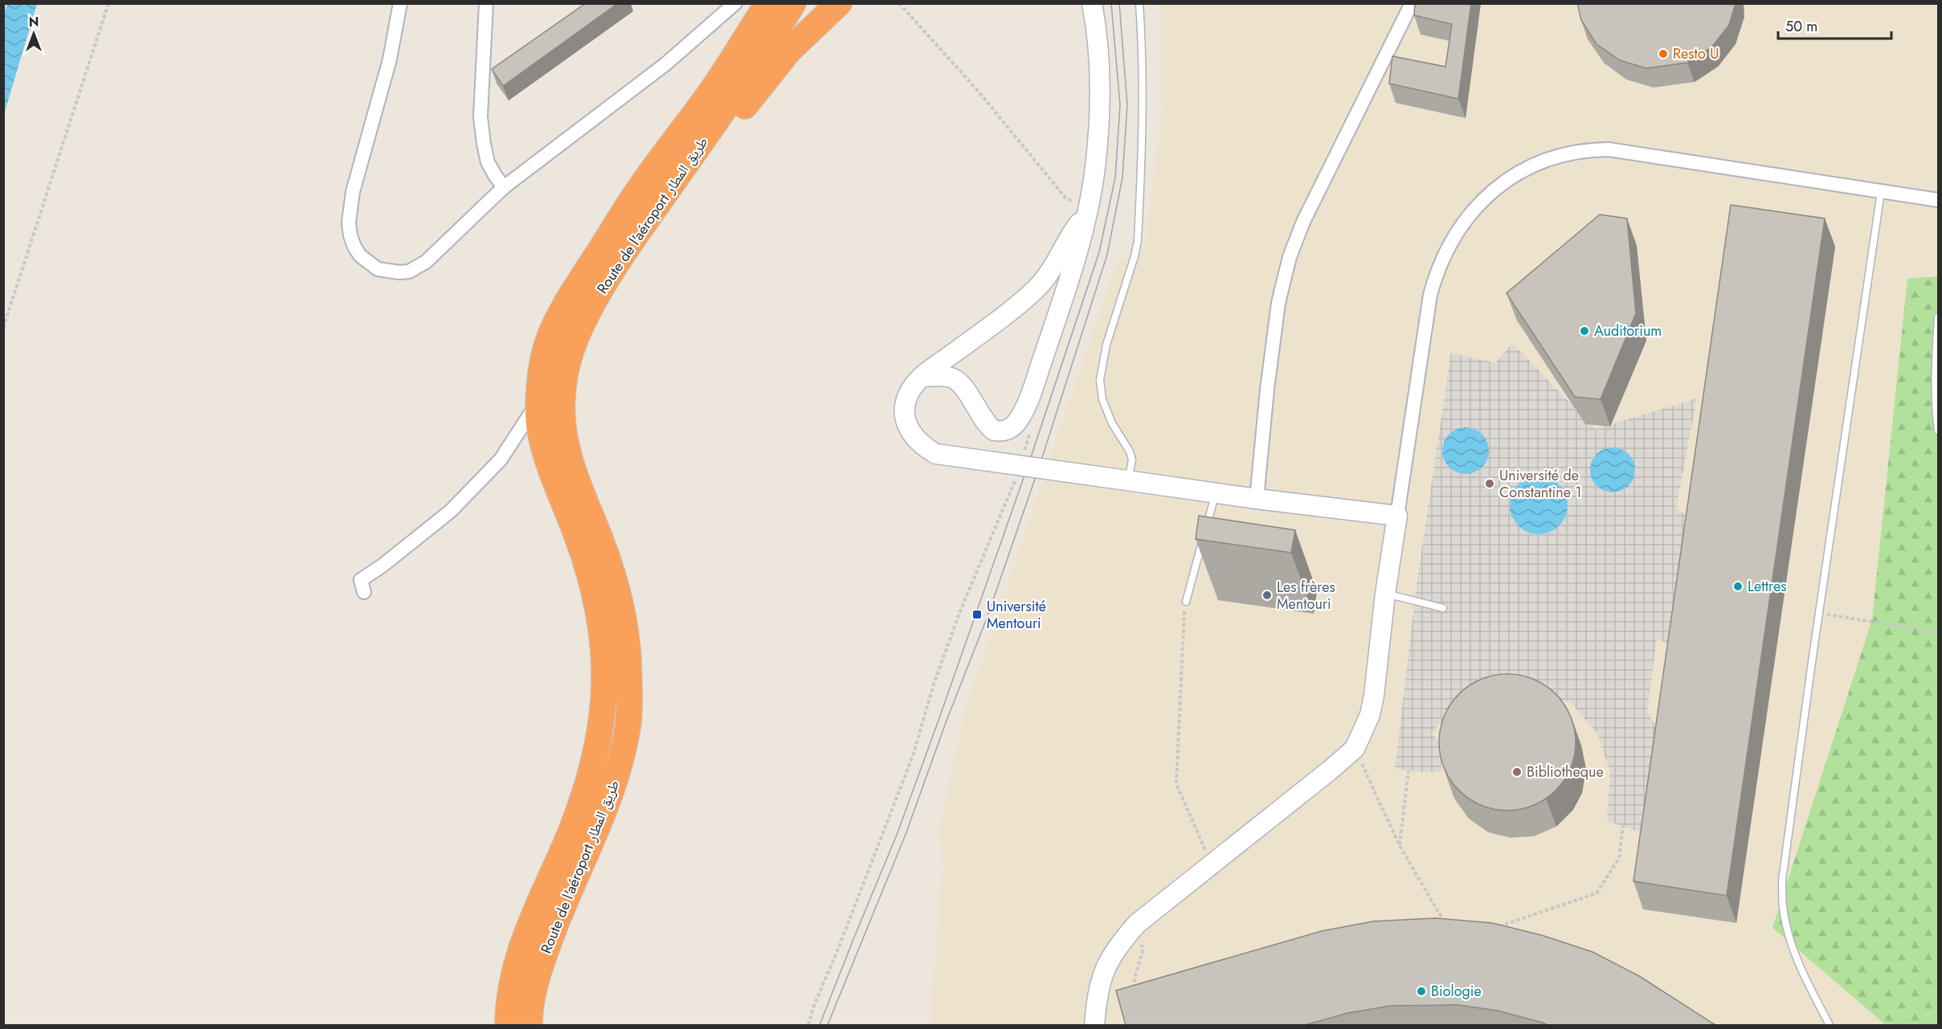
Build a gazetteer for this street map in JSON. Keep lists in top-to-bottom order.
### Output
{
  "streets": {
    "highway": ["Route de l'aéroport طريق المطار"]
  },
  "places": {
    "other": [
      "Resto U",
      "Auditorium",
      "Université de Constantine 1",
      "Lettres",
      "Les frères Mentouri",
      "Bibliotheque",
      "Biologie"
    ],
    "transit": ["Université Mentouri"]
  },
  "scale_bar": "50 m",
  "north": "top"
}
